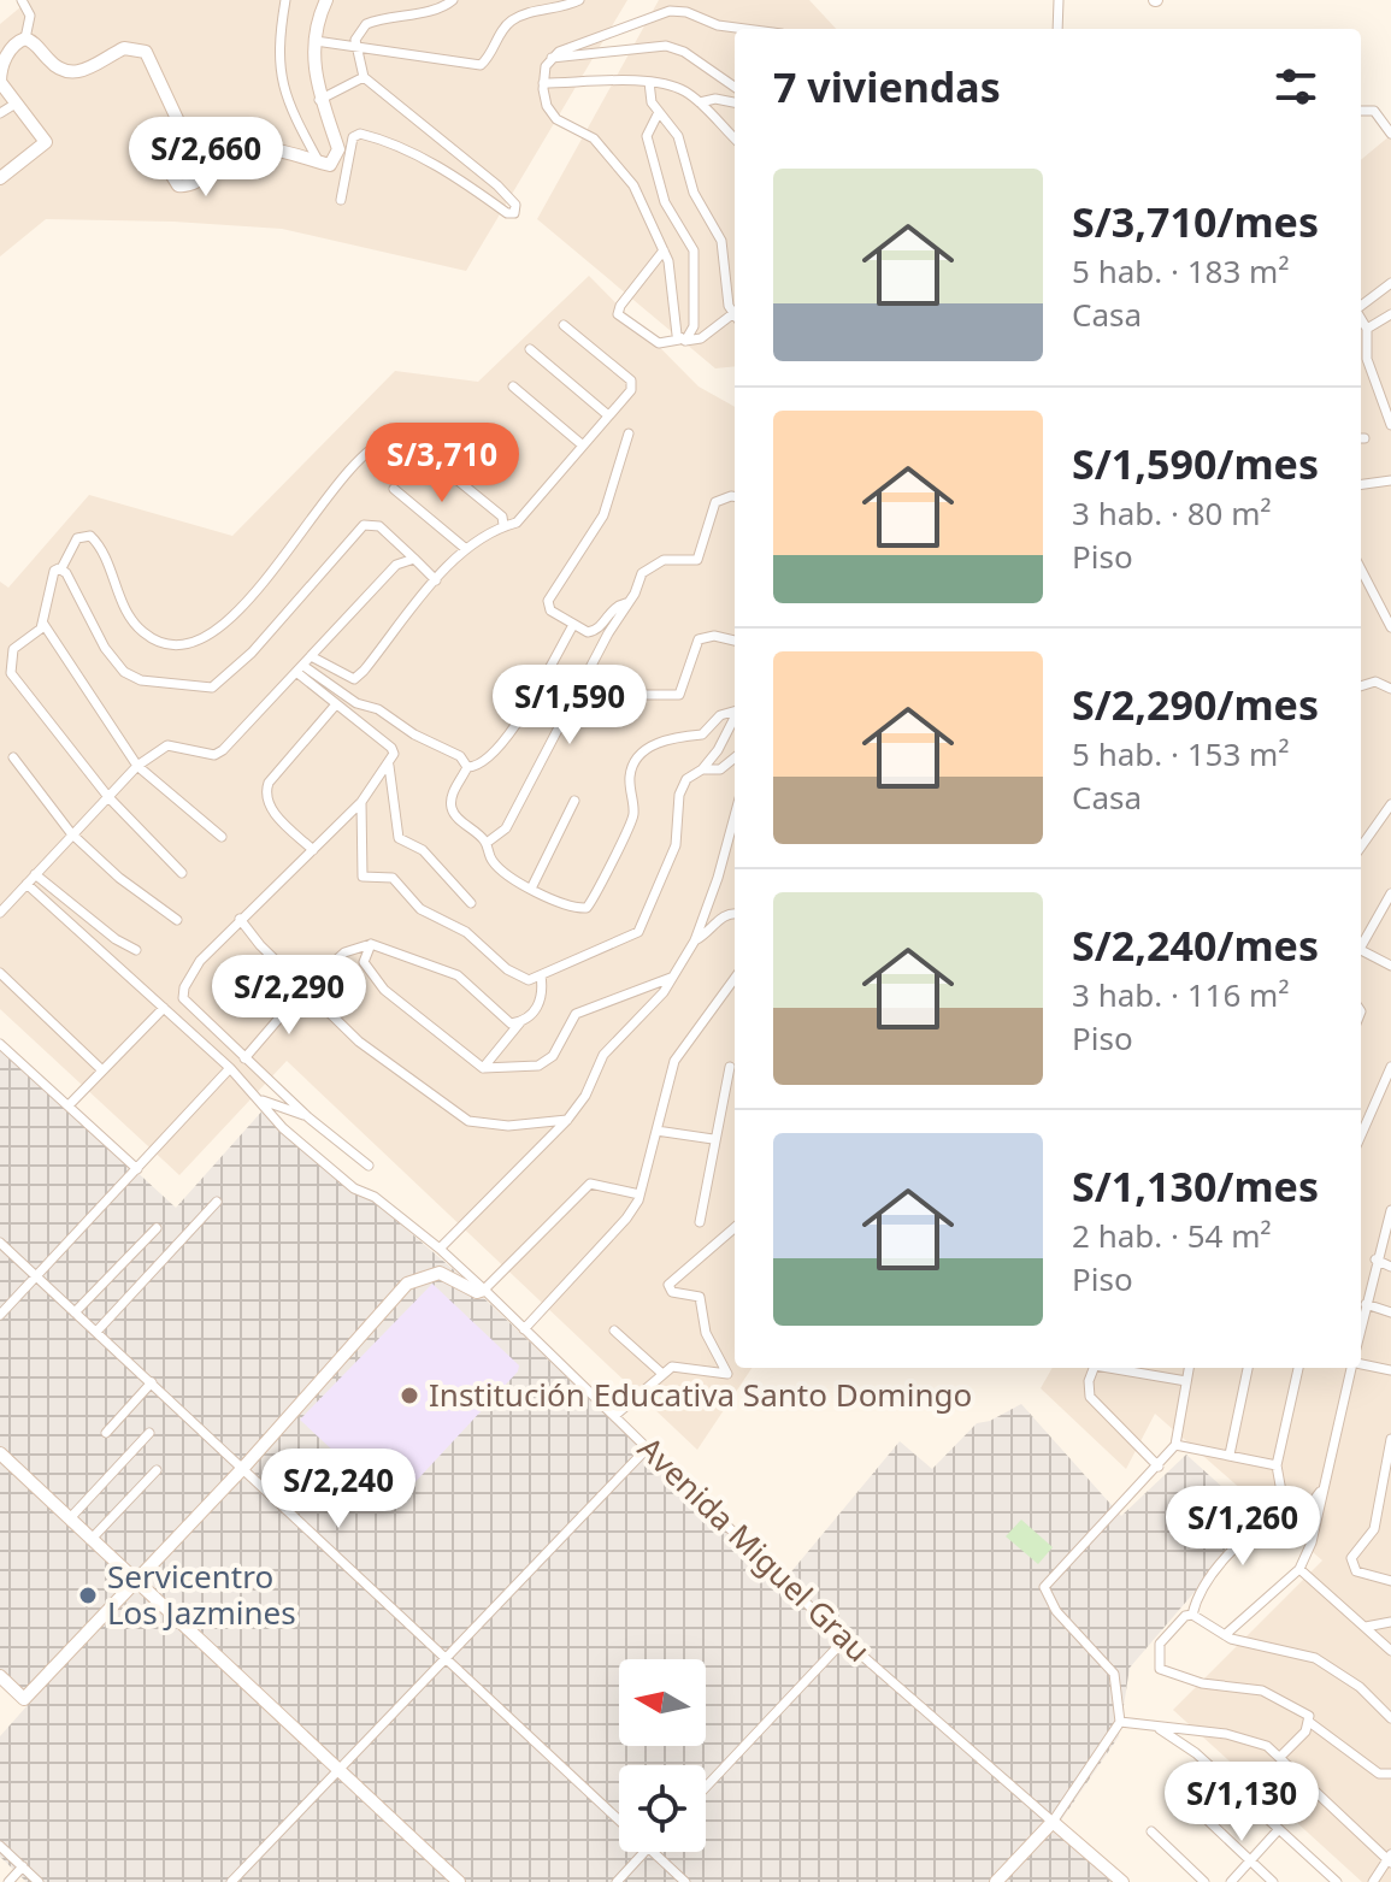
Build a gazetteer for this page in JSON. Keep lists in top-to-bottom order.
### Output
{
  "streets": {
    "street": ["Avenida Miguel Grau"]
  },
  "places": ["Institución Educativa Santo Domingo", "Servicentro Los Jazmines"],
  "north": "left",
  "page": {
    "heading": "7 viviendas",
    "price": [
      "S/2,660",
      "S/3,710",
      "S/1,590",
      "S/2,290",
      "S/2,240",
      "S/1,260",
      "S/1,130"
    ],
    "list": [
      {
        "name": "S/3,710/mes",
        "note": "5 hab. · 183 m² · Casa"
      },
      {
        "name": "S/1,590/mes",
        "note": "3 hab. · 80 m² · Piso"
      },
      {
        "name": "S/2,290/mes",
        "note": "5 hab. · 153 m² · Casa"
      },
      {
        "name": "S/2,240/mes",
        "note": "3 hab. · 116 m² · Piso"
      },
      {
        "name": "S/1,130/mes",
        "note": "2 hab. · 54 m² · Piso"
      }
    ]
  }
}
